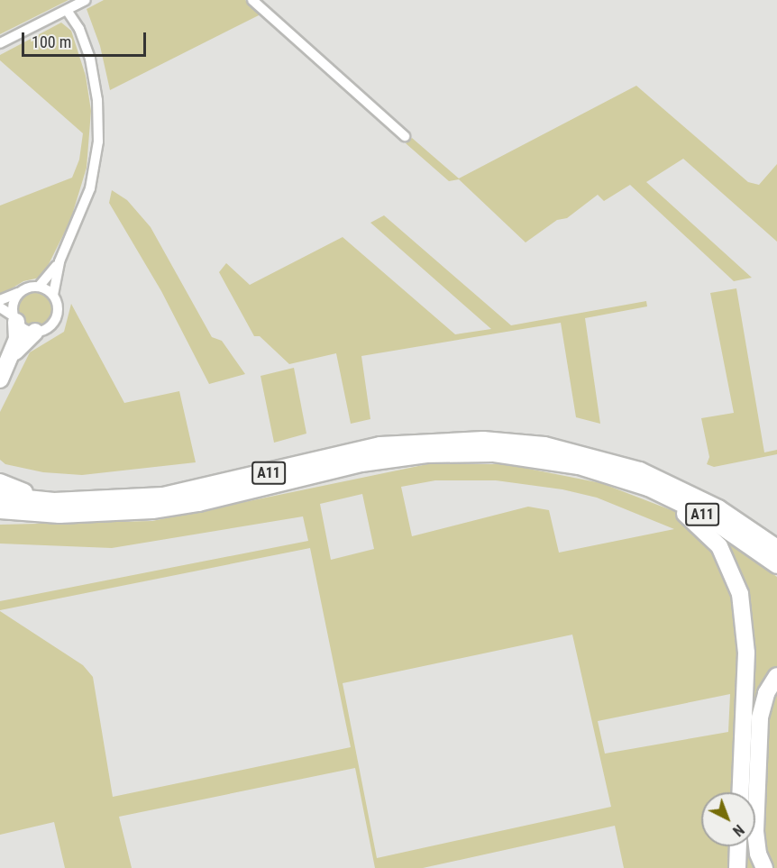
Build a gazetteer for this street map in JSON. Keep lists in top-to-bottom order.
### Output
{
  "streets": {
    "highway": ["A11"]
  },
  "scale_bar": "100 m",
  "north": "bottom right"
}
